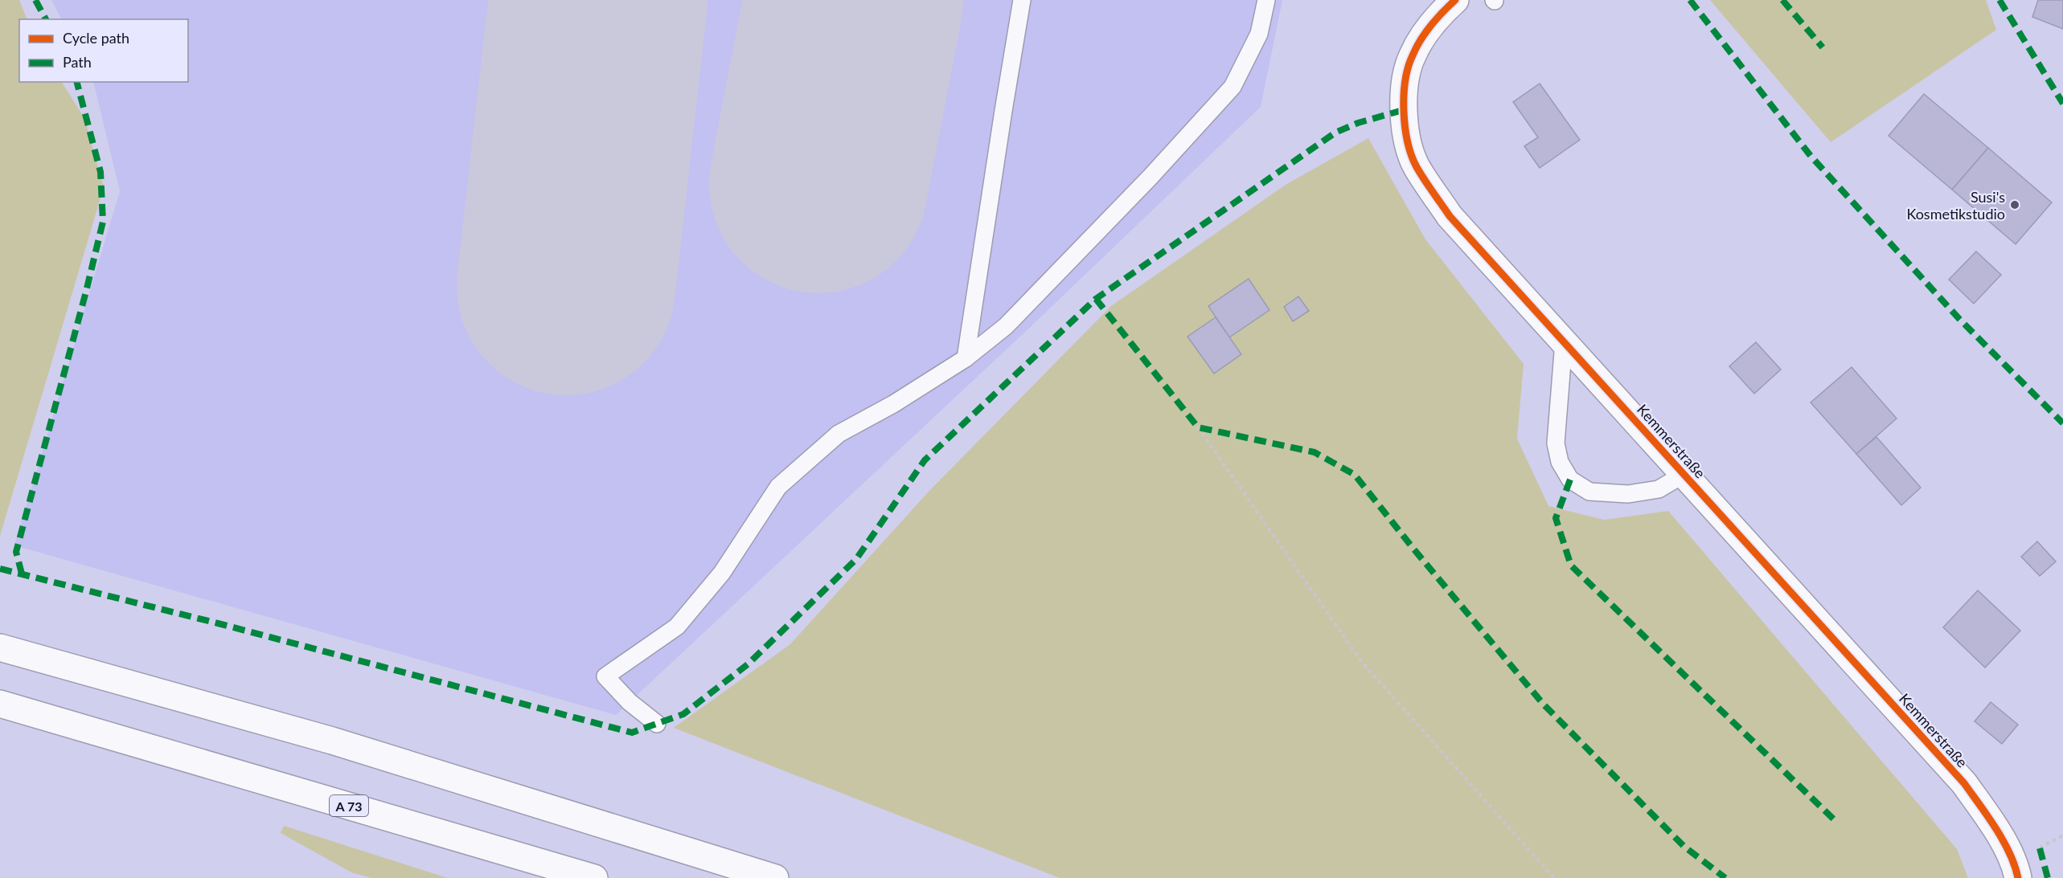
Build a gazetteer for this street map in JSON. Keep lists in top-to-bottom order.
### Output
{
  "streets": {
    "main road": ["Kemmerstraße", "A 73"]
  },
  "places": ["Susi's Kosmetikstudio"],
  "legend": ["Cycle path", "Path"]
}
